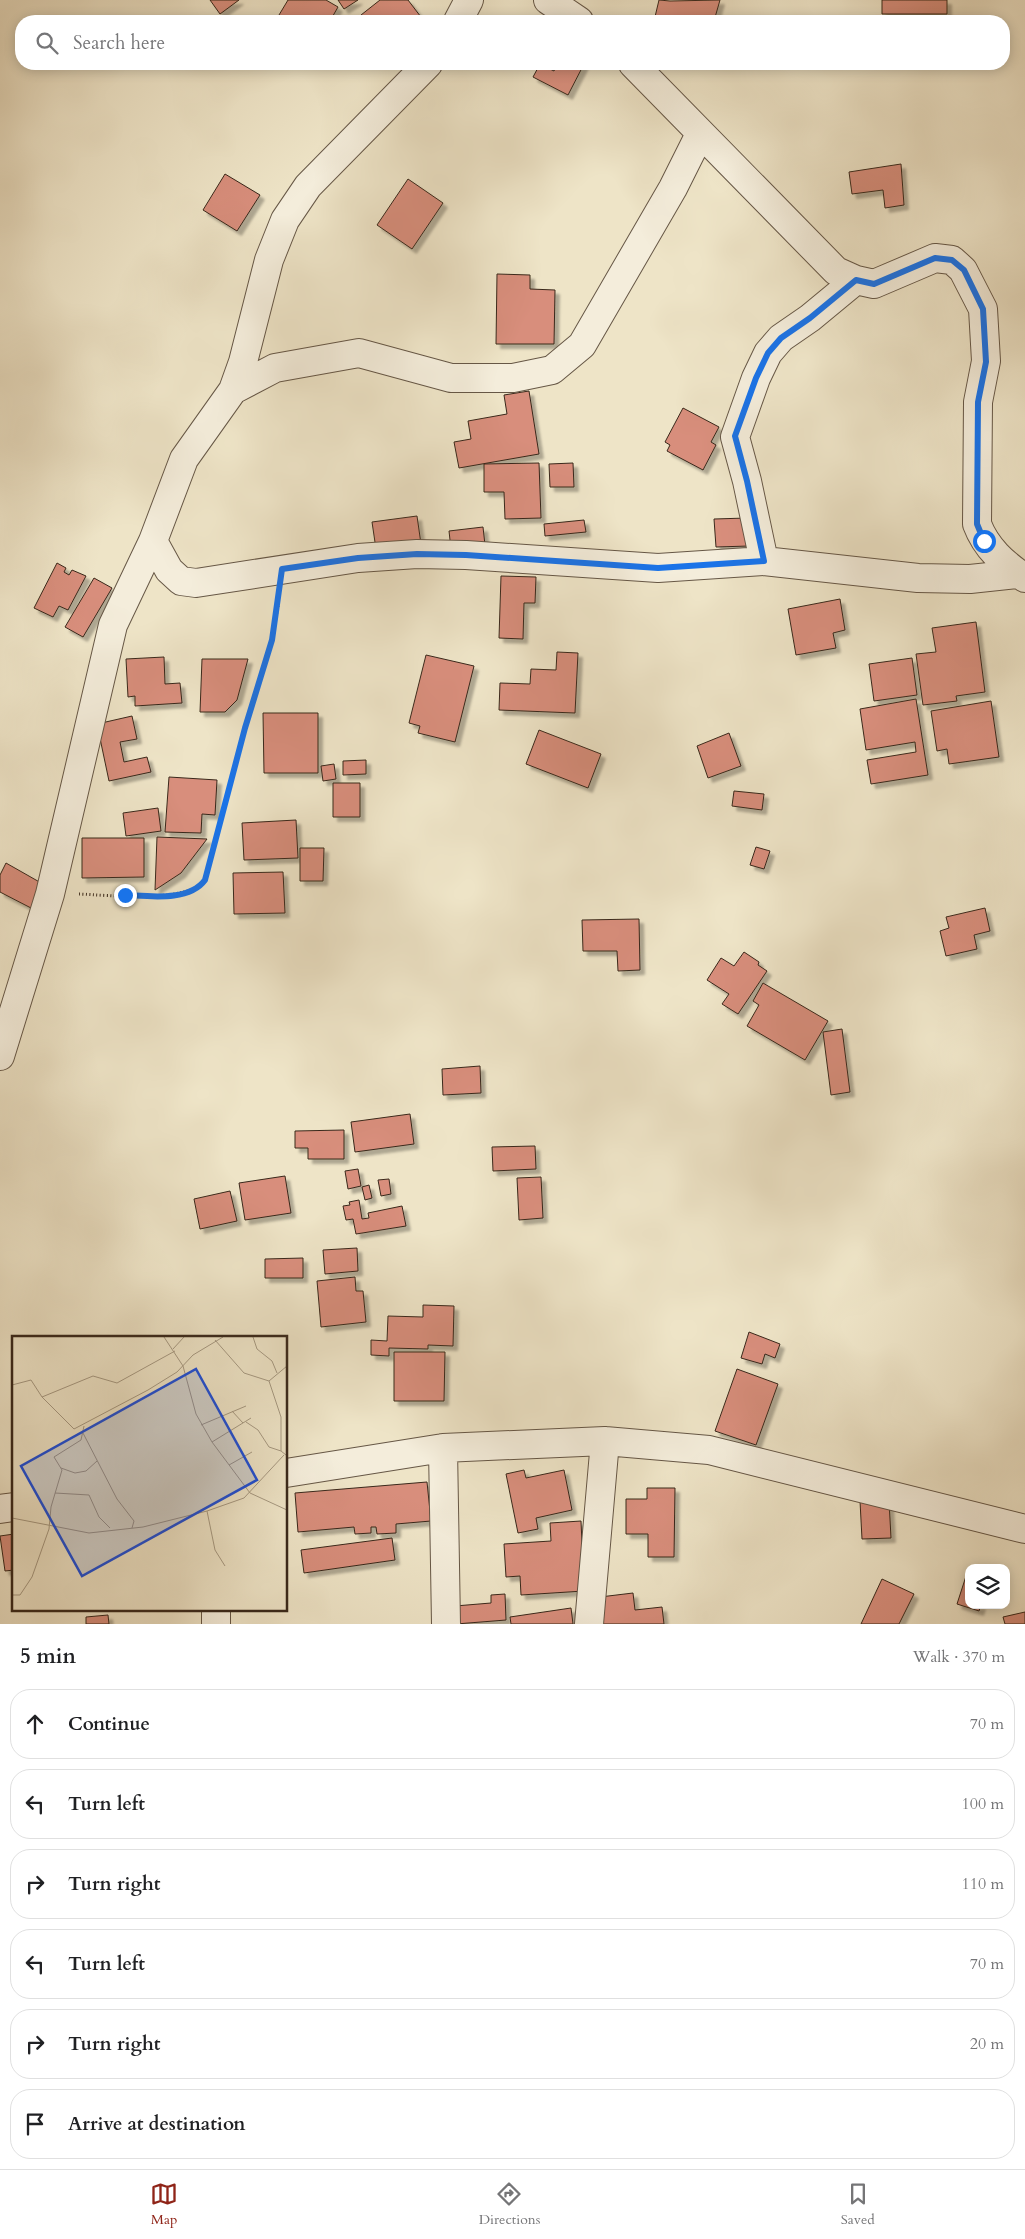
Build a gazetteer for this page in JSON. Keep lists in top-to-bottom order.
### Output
{
  "page": {
    "search": "Search here",
    "heading": ["5 min", "Walk · 370 m"],
    "list": [
      ["Continue", "70 m"],
      ["Turn left", "100 m"],
      ["Turn right", "110 m"],
      ["Turn left", "70 m"],
      ["Turn right", "20 m"],
      "Arrive at destination"
    ],
    "nav": ["Map", "Directions", "Saved"]
  }
}
